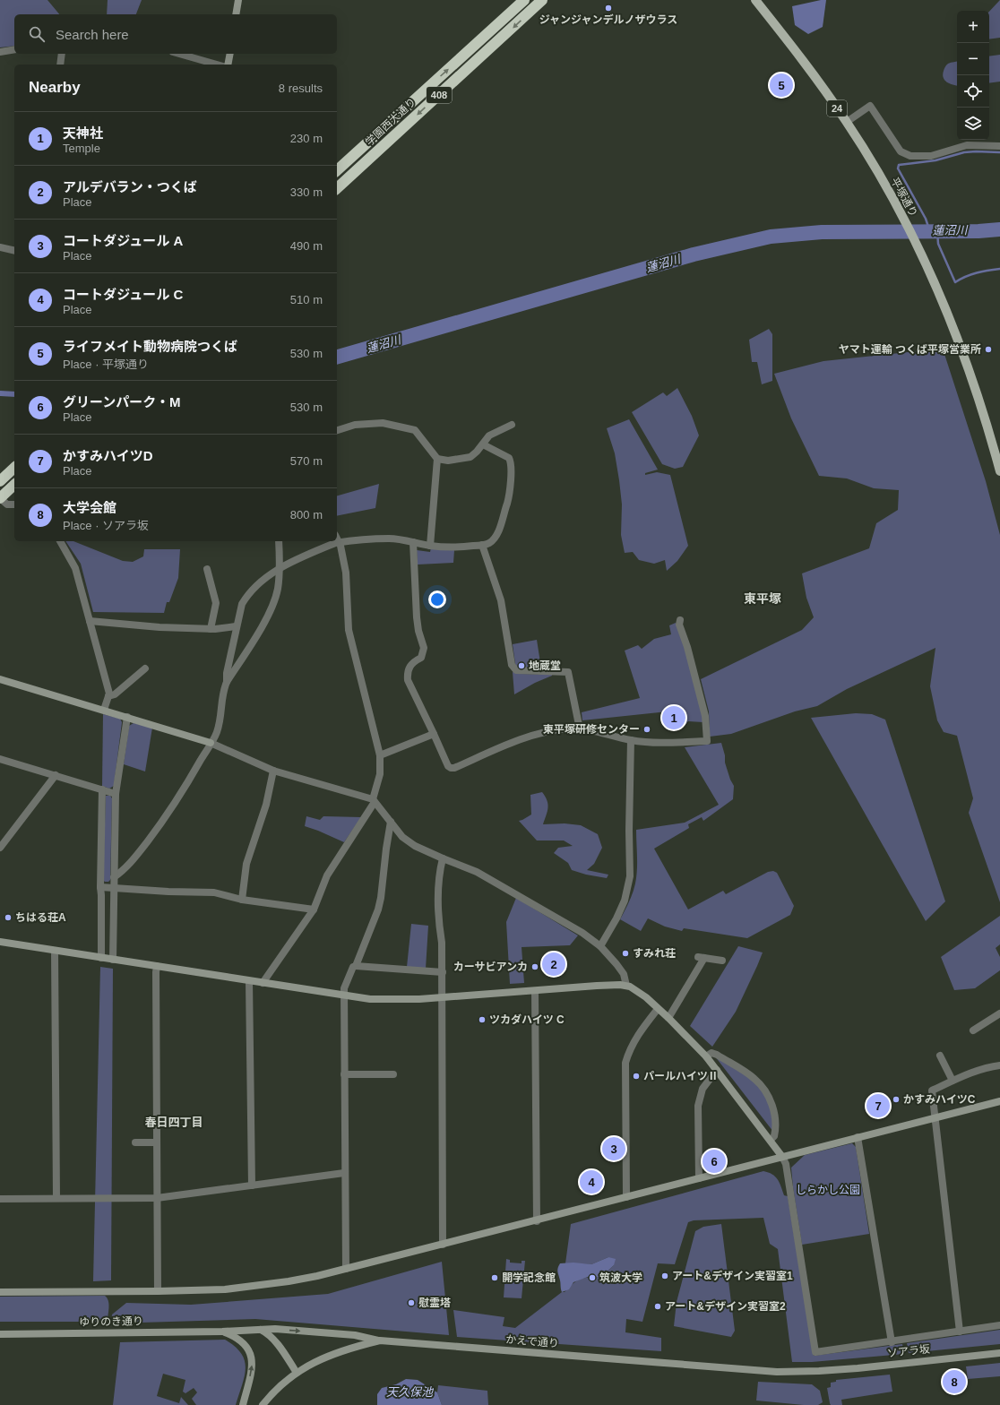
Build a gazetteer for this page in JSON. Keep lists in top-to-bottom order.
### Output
{
  "streets": {
    "highway": ["408", "学園西大通り"],
    "main road": ["24", "平塚通り"],
    "street": ["ゆりのき通り", "かえで通り", "ソアラ坂"]
  },
  "crossings": [
    ["かえで通り", "ソアラ坂"]
  ],
  "districts": ["東平塚", "春日四丁目"],
  "water": ["蓮沼川", "天久保池"],
  "parks": ["しらかし公園"],
  "places": [
    "ジャンジャンデルノザウラス",
    "ヤマト運輸 つくば平塚営業所",
    "地蔵堂",
    "東平塚研修センター",
    "ちはる荘A",
    "すみれ荘",
    "カーサビアンカ",
    "ツカダハイツ C",
    "パールハイツⅡ",
    "かすみハイツC",
    "アート&デザイン実習室1",
    "開学記念館",
    "筑波大学",
    "慰霊塔",
    "アート&デザイン実習室2"
  ],
  "page": {
    "map_buttons": ["+", "−"],
    "search": "Search here",
    "heading": ["Nearby", "8 results"],
    "pins": [
      "5",
      "1",
      "2",
      "7",
      "3",
      "6",
      "4",
      "8"
    ],
    "list": [
      {
        "mark": "1",
        "name": "天神社",
        "note": "Temple",
        "value": "230 m"
      },
      {
        "mark": "2",
        "name": "アルデバラン・つくば",
        "note": "Place",
        "value": "330 m"
      },
      {
        "mark": "3",
        "name": "コートダジュール A",
        "note": "Place",
        "value": "490 m"
      },
      {
        "mark": "4",
        "name": "コートダジュール C",
        "note": "Place",
        "value": "510 m"
      },
      {
        "mark": "5",
        "name": "ライフメイト動物病院つくば",
        "note": "Place · 平塚通り",
        "value": "530 m"
      },
      {
        "mark": "6",
        "name": "グリーンパーク・M",
        "note": "Place",
        "value": "530 m"
      },
      {
        "mark": "7",
        "name": "かすみハイツD",
        "note": "Place",
        "value": "570 m"
      },
      {
        "mark": "8",
        "name": "大学会館",
        "note": "Place · ソアラ坂",
        "value": "800 m"
      }
    ]
  }
}
